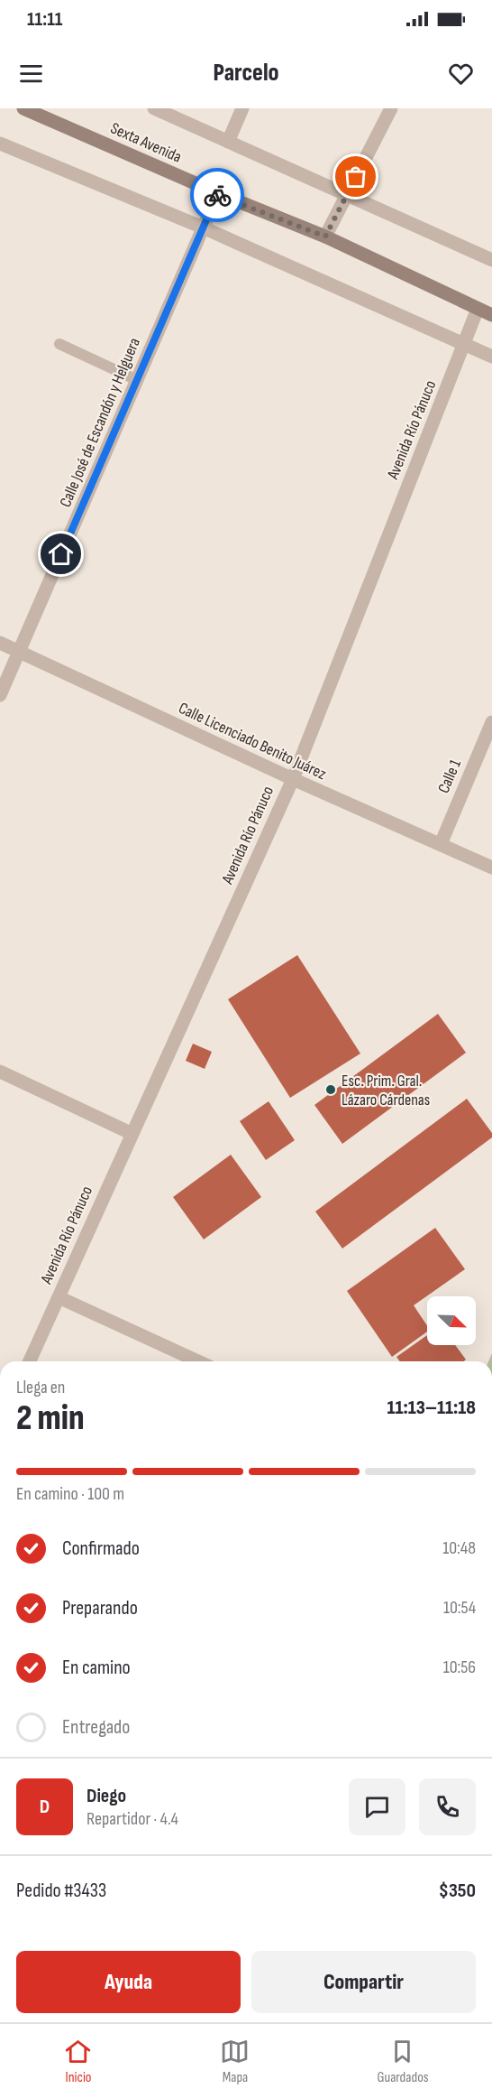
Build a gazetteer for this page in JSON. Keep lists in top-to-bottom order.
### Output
{
  "streets": {
    "main road": ["Sexta Avenida"],
    "street": [
      "Calle José de Escandón y Helguera",
      "Avenida Río Pánuco",
      "Calle Licenciado Benito Juárez",
      "Calle 1"
    ]
  },
  "crossings": [
    ["Sexta Avenida", "Calle José de Escandón y Helguera"],
    ["Sexta Avenida", "Avenida Río Pánuco"],
    ["Calle José de Escandón y Helguera", "Calle Licenciado Benito Juárez"],
    ["Avenida Río Pánuco", "Calle Licenciado Benito Juárez"],
    ["Calle Licenciado Benito Juárez", "Calle 1"]
  ],
  "places": ["Esc. Prim. Gral. Lázaro Cárdenas"],
  "north": "bottom right",
  "page": {
    "status": "11:11",
    "header": "Parcelo",
    "heading": ["2 min", "Llega en", "11:13–11:18"],
    "panel": [
      "Diego",
      "Repartidor · 4.4",
      "Pedido #3433",
      "$350"
    ],
    "bar": "En camino · 100 m",
    "list": [
      ["Confirmado", "10:48"],
      ["Preparando", "10:54"],
      ["En camino", "10:56"],
      "Entregado"
    ],
    "round": "D",
    "buttons": ["Ayuda", "Compartir"],
    "tabs": ["Inicio", "Mapa", "Guardados"]
  }
}
